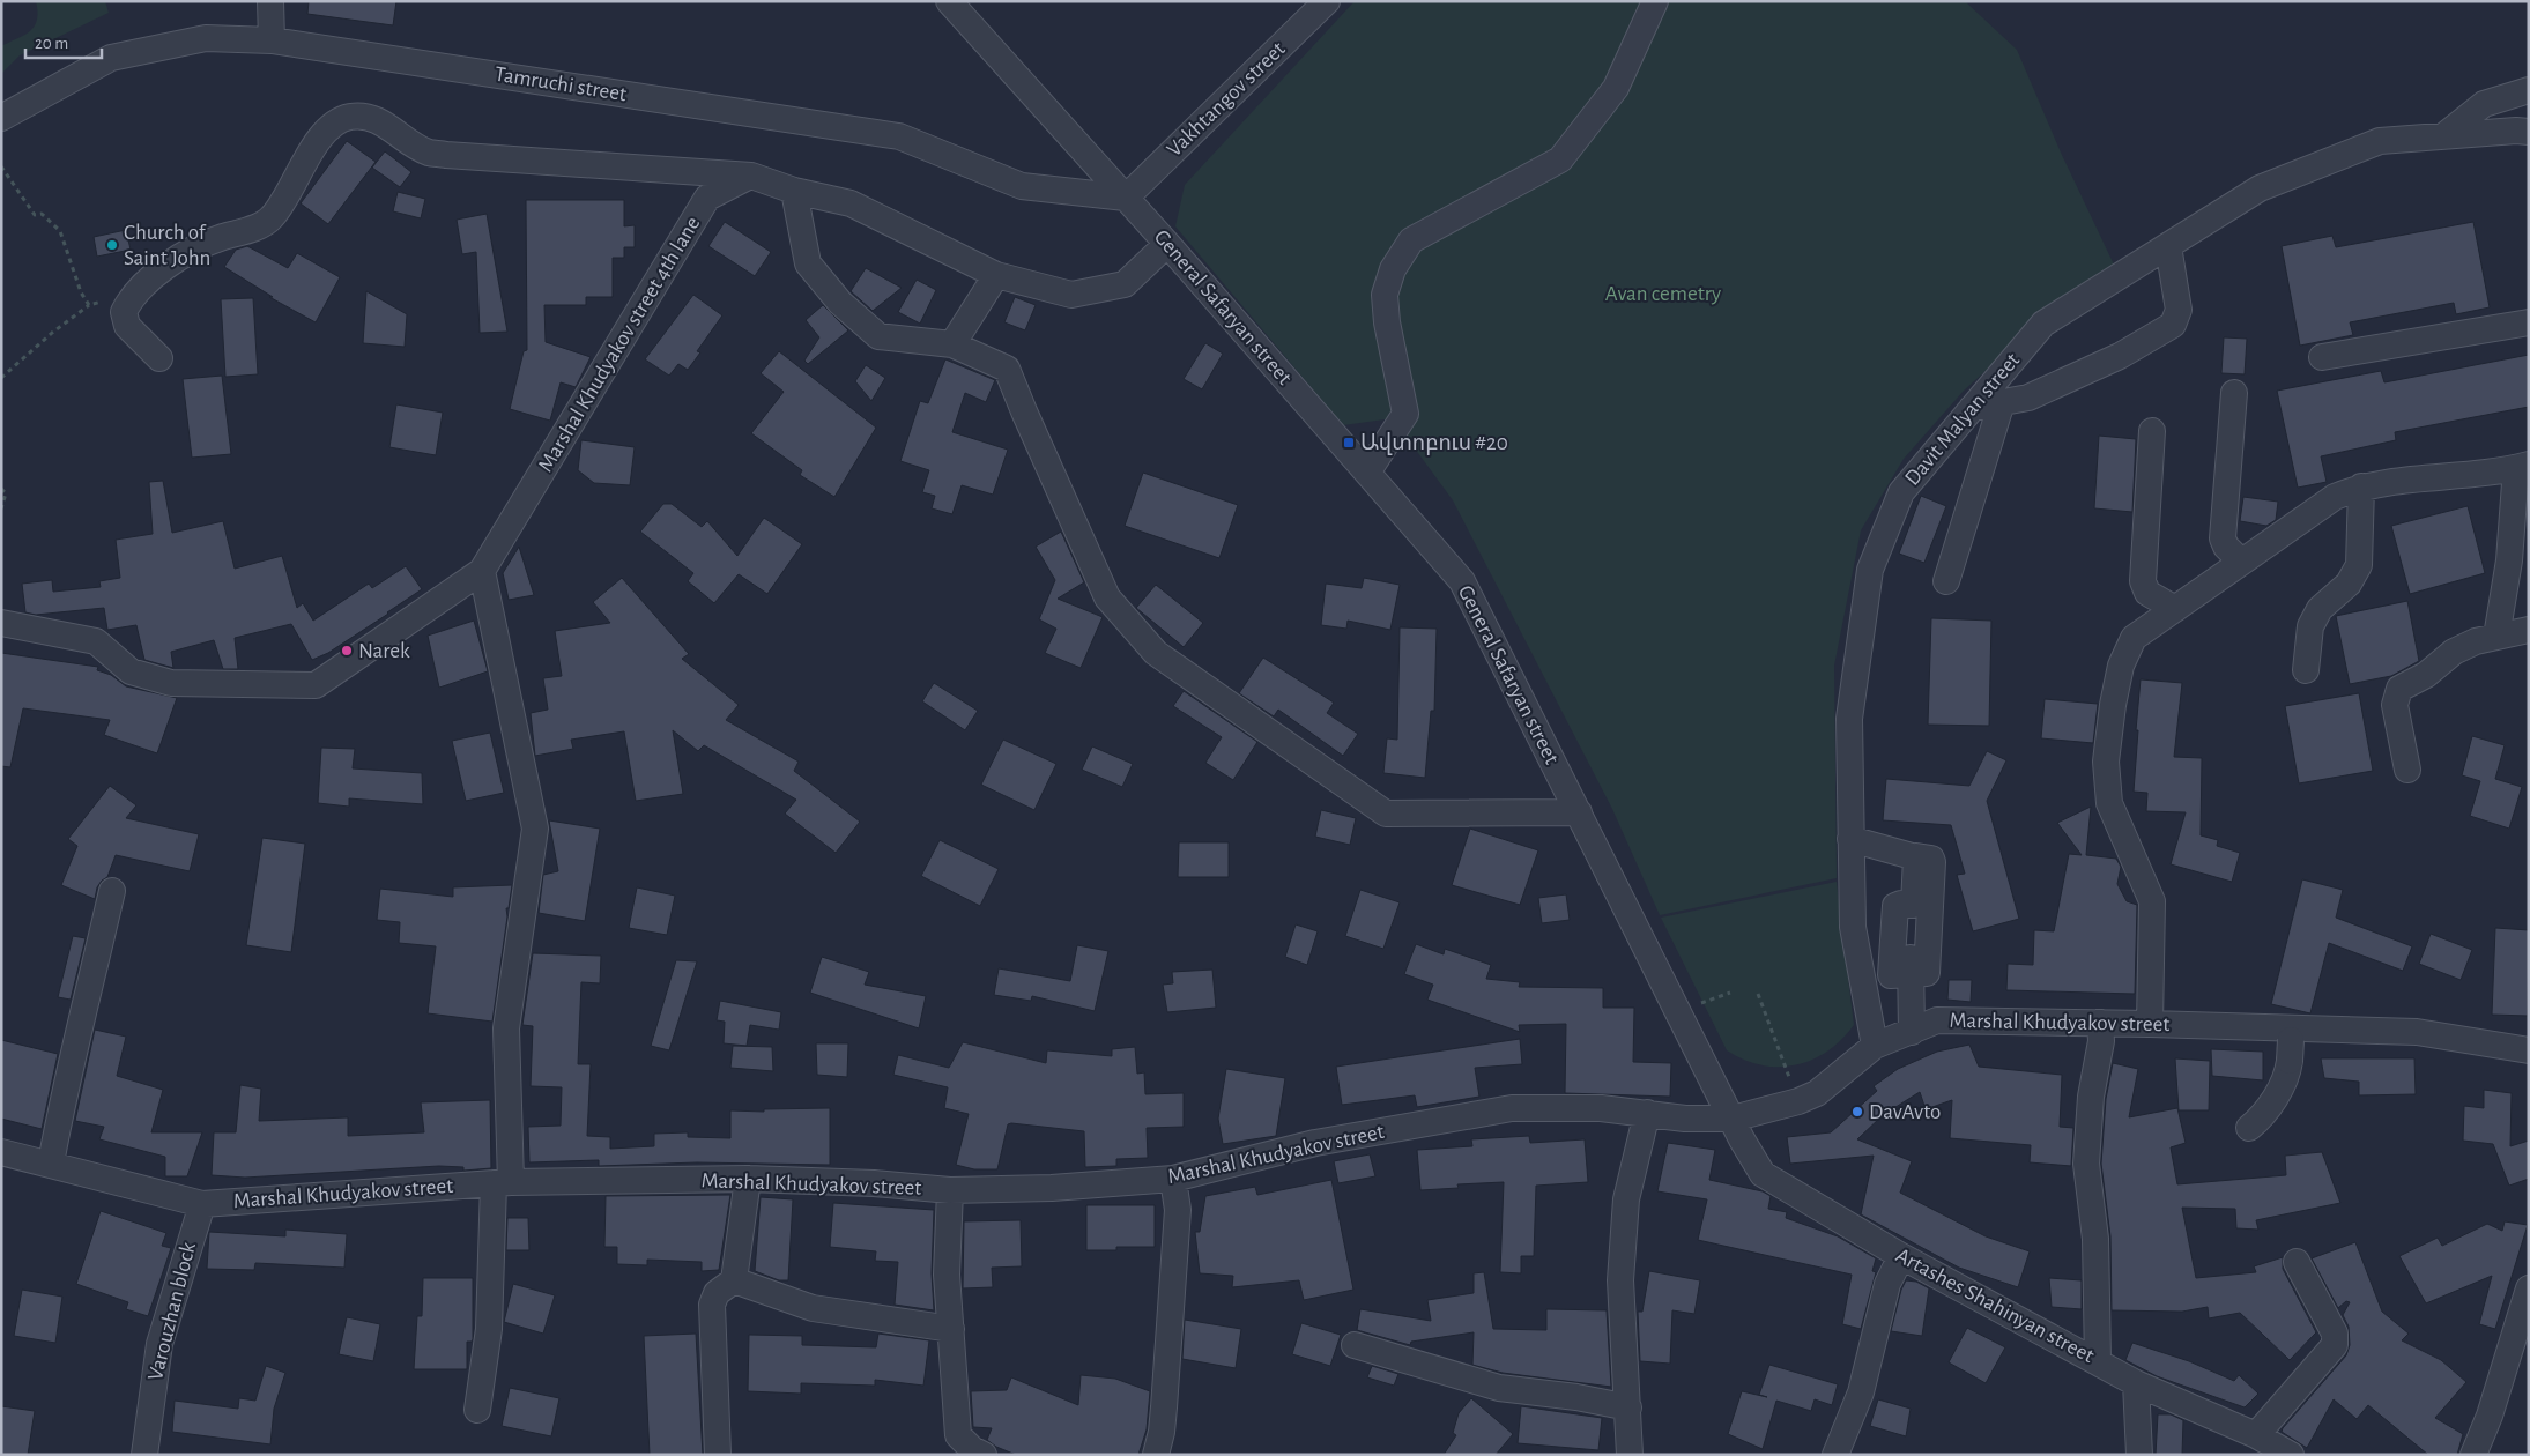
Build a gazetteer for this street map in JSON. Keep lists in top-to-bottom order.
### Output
{
  "streets": {
    "street": [
      "Tamruchi street",
      "Vakhtangov street",
      "General Safaryan street",
      "Marshal Khudyakov street 4th lane",
      "Davit Malyan street",
      "Marshal Khudyakov street",
      "Artashes Shahinyan street",
      "Varouzhan block"
    ]
  },
  "crossings": [
    ["Tamruchi street", "Vakhtangov street"],
    ["Tamruchi street", "General Safaryan street"],
    ["Vakhtangov street", "General Safaryan street"],
    ["General Safaryan street", "Marshal Khudyakov street"],
    ["General Safaryan street", "Artashes Shahinyan street"],
    ["Davit Malyan street", "Marshal Khudyakov street"],
    ["Marshal Khudyakov street", "Artashes Shahinyan street"],
    ["Marshal Khudyakov street", "Varouzhan block"]
  ],
  "parks": ["Avan cemetry"],
  "places": {
    "other": ["Church of Saint John", "Narek", "DavAvto"],
    "transit": ["Ավտոբուս #20"]
  },
  "scale_bar": "20 m"
}
